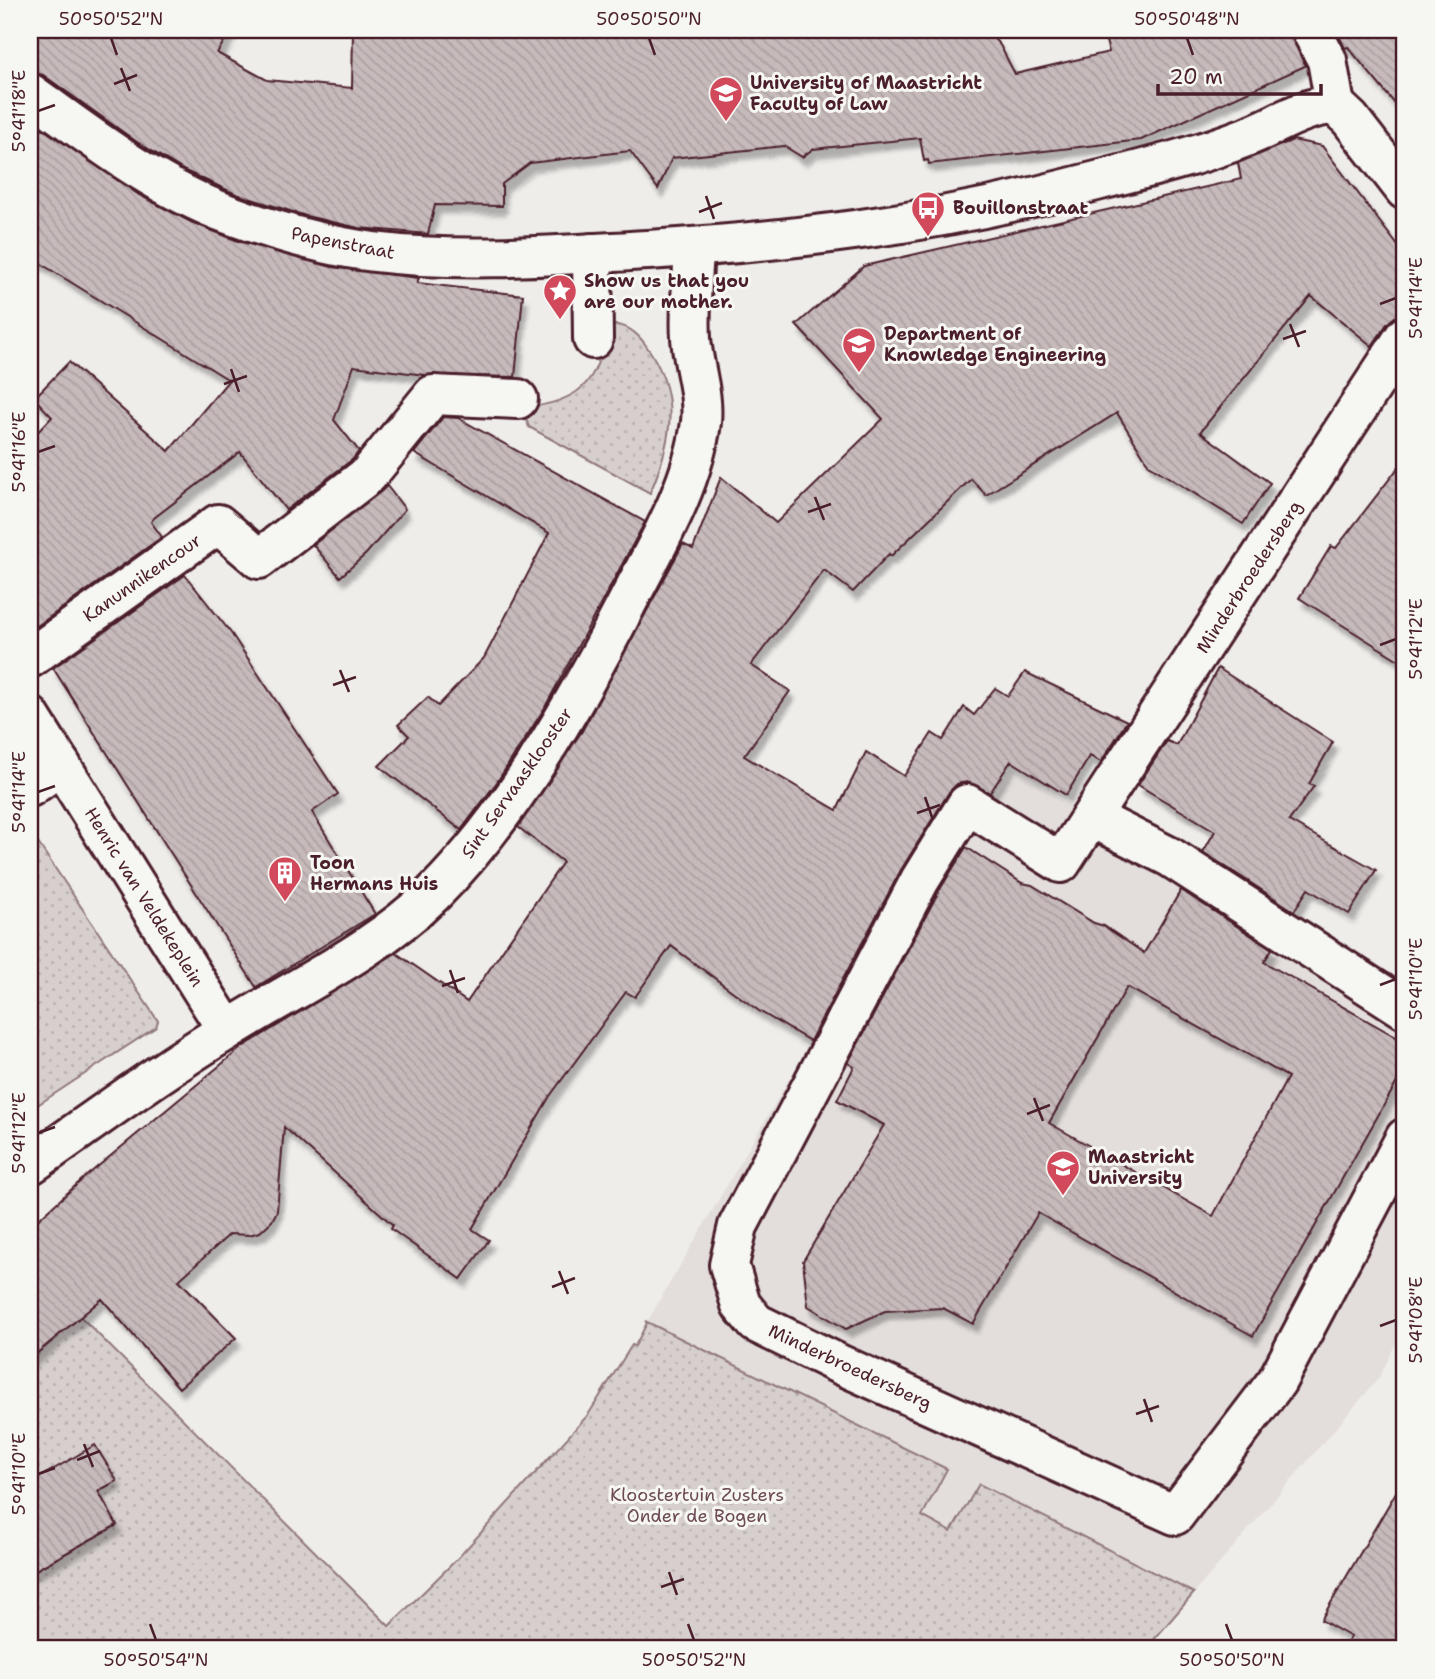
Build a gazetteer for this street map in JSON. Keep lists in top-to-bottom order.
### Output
{
  "streets": {
    "street": [
      "Papenstraat",
      "Minderbroedersberg",
      "Kanunnikencour",
      "Sint Servaasklooster",
      "Henric van Veldekeplein"
    ]
  },
  "crossings": [
    ["Papenstraat", "Sint Servaasklooster"],
    ["Sint Servaasklooster", "Henric van Veldekeplein"]
  ],
  "parks": ["Kloostertuin Zusters Onder de Bogen"],
  "places": {
    "school or university": ["University of Maastricht Faculty of Law", "Department of Knowledge Engineering", "Maastricht University"],
    "bus stop": ["Bouillonstraat"],
    "place": ["Show us that you are our mother."],
    "building": ["Toon Hermans Huis"]
  },
  "scale_bar": "20 m",
  "coordinates": [
    "50°50'52\"N",
    "50°50'50\"N",
    "50°50'48\"N",
    "5°41'18\"E",
    "5°41'14\"E",
    "5°41'16\"E",
    "5°41'12\"E",
    "5°41'10\"E",
    "5°41'08\"E",
    "50°50'54\"N"
  ]
}
